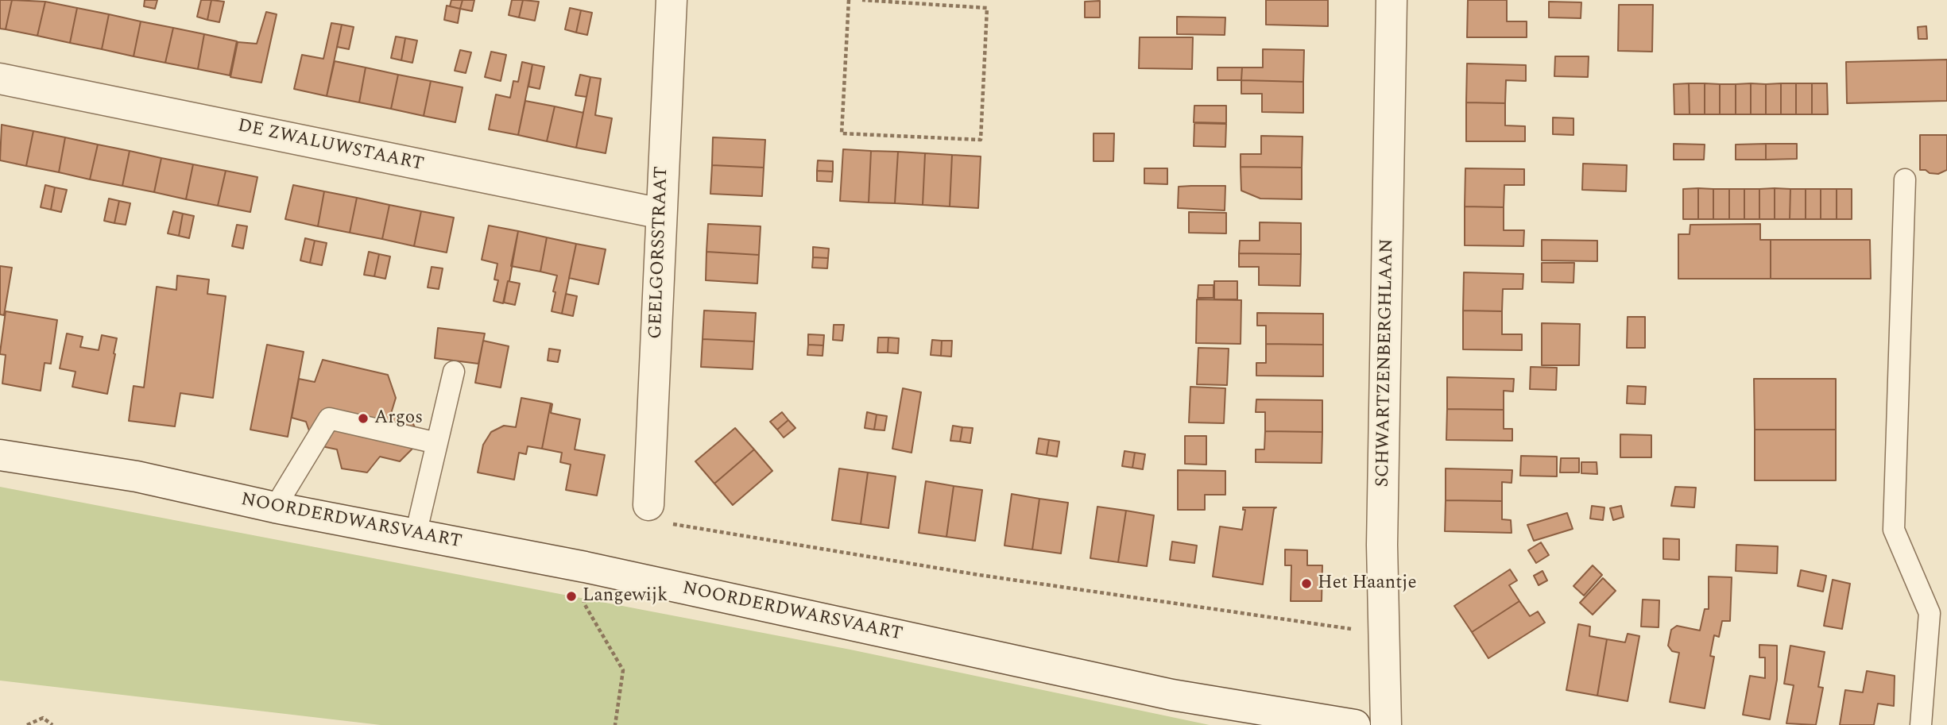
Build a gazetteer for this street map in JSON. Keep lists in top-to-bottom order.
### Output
{
  "streets": {
    "street": [
      "DE ZWALUWSTAART",
      "GEELGORSSTRAAT",
      "SCHWARTZENBERGHLAAN",
      "NOORDERDWARSVAART"
    ]
  },
  "crossings": [
    ["DE ZWALUWSTAART", "GEELGORSSTRAAT"]
  ],
  "places": ["Argos", "Het Haantje", "Langewijk"]
}
